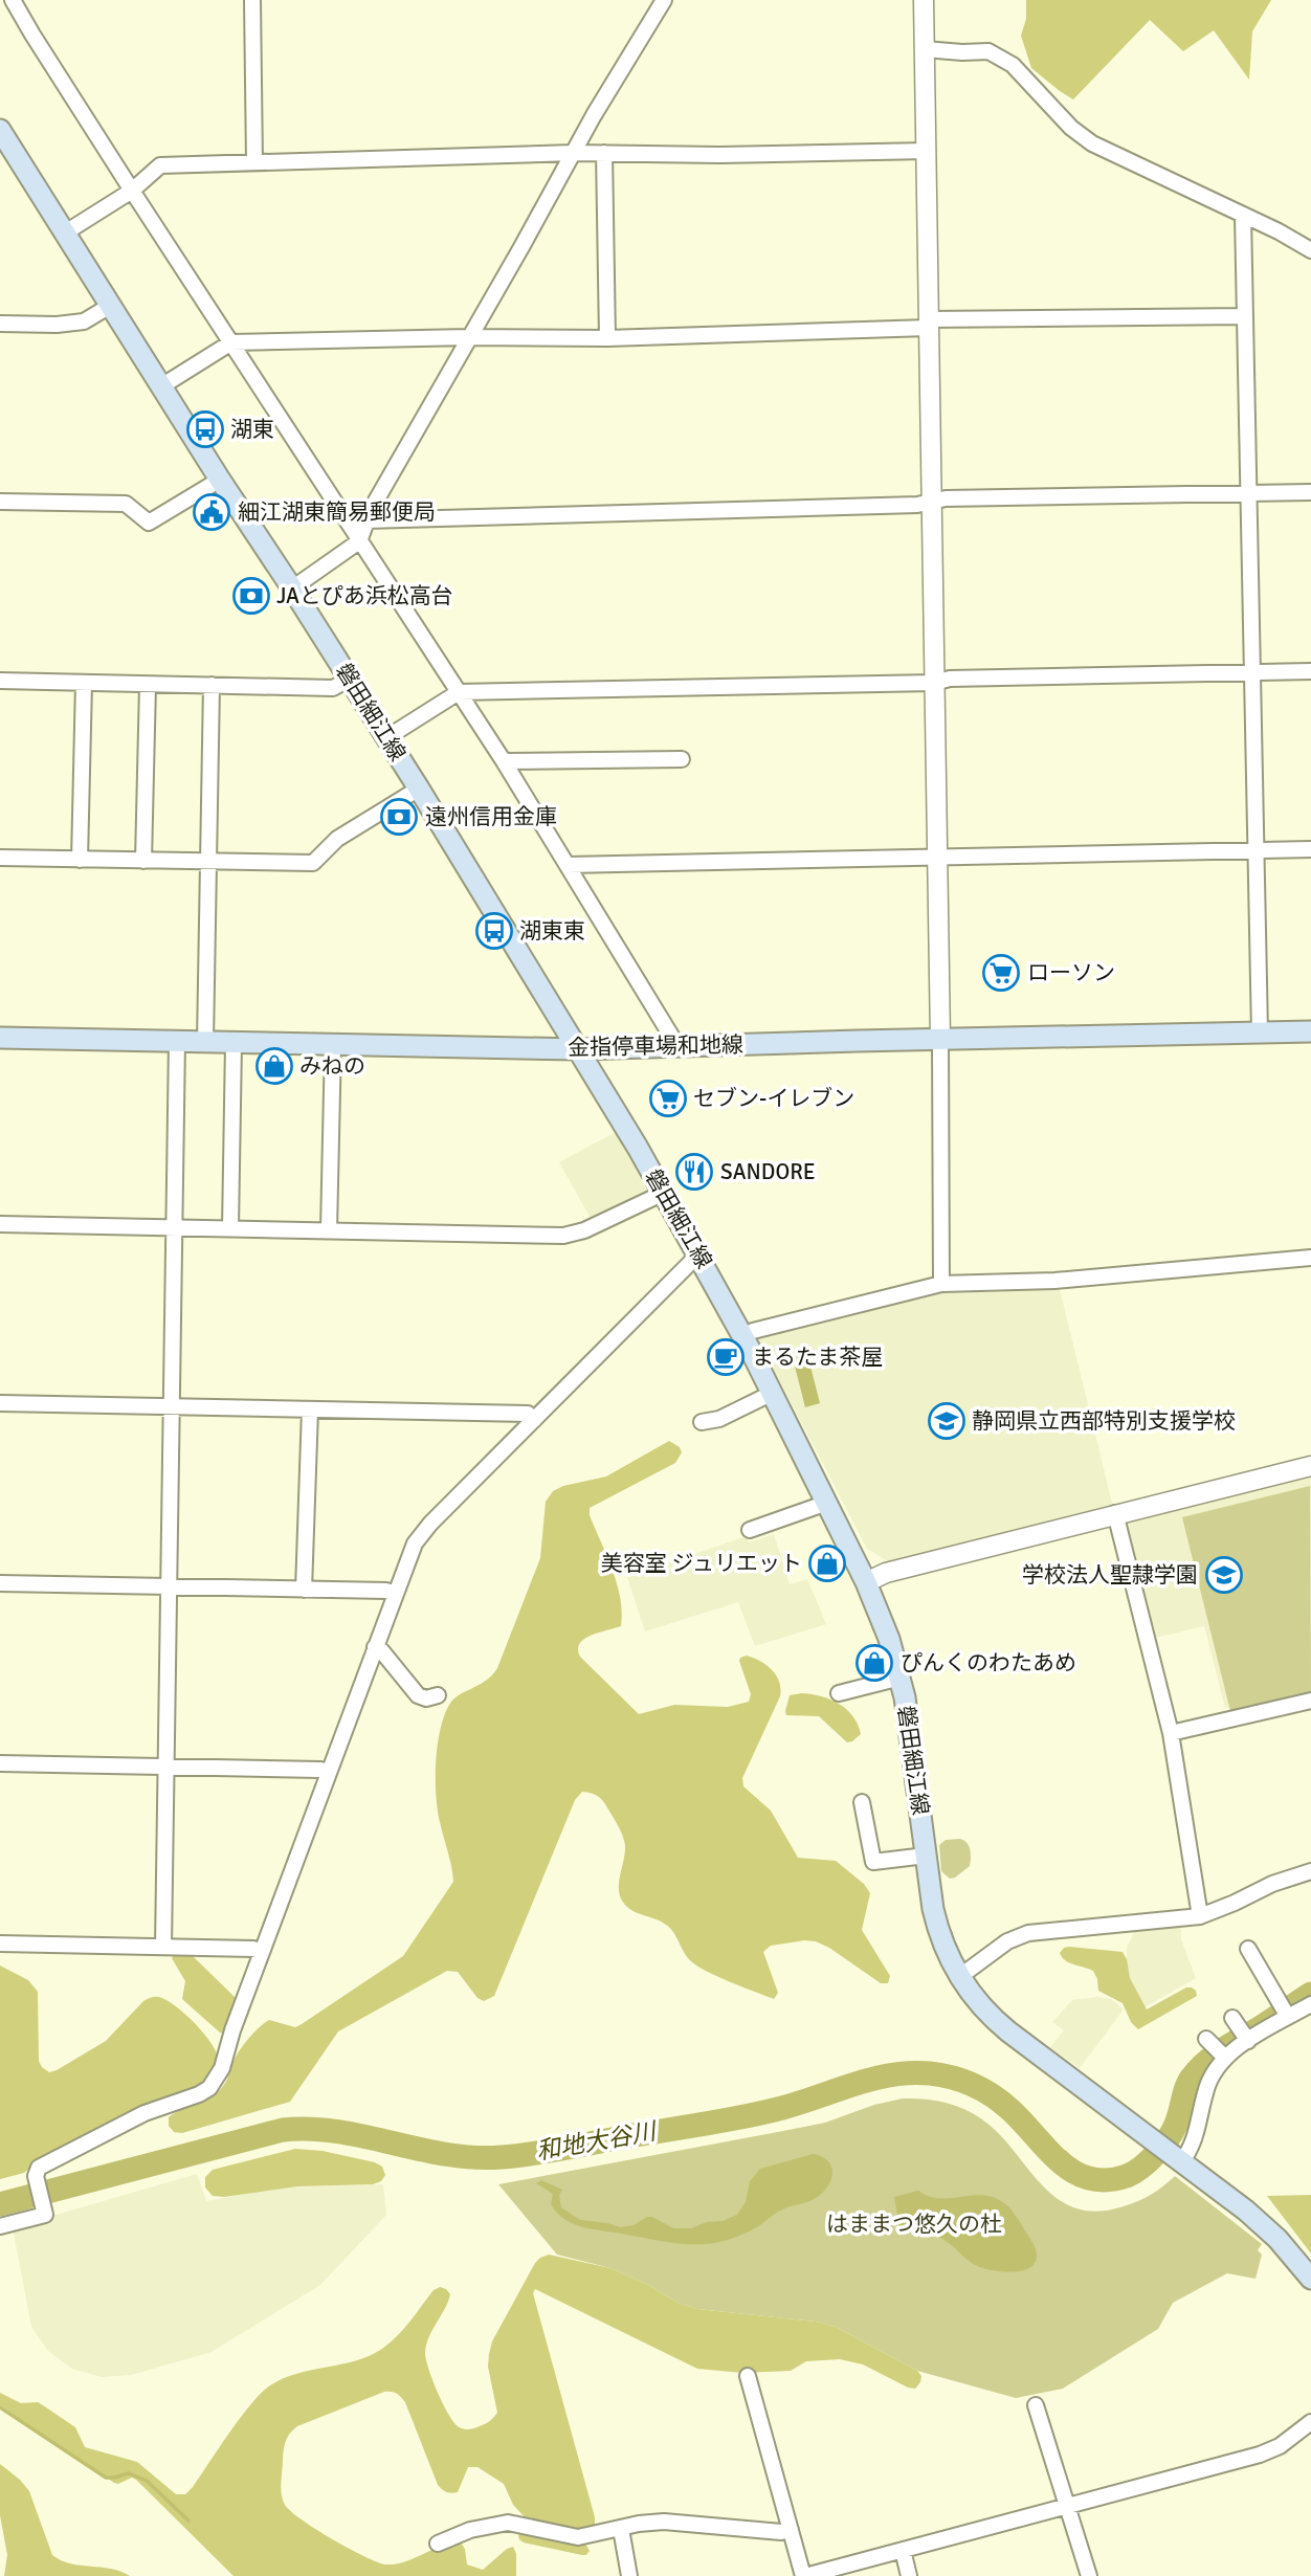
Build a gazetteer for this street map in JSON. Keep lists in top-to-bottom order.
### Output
{
  "streets": {
    "main road": ["磐田細江線", "金指停車場和地線"]
  },
  "crossings": [
    ["磐田細江線", "金指停車場和地線"]
  ],
  "water": ["和地大谷川"],
  "parks": ["はままつ悠久の杜"],
  "places": {
    "bus stop": ["湖東", "湖東東"],
    "public building": ["細江湖東簡易郵便局"],
    "bank": ["JAとぴあ浜松高台", "遠州信用金庫"],
    "supermarket": ["ローソン", "セブン-イレブン"],
    "shop": ["みねの", "美容室 ジュリエット", "ぴんくのわたあめ"],
    "restaurant": ["SANDORE"],
    "cafe": ["まるたま茶屋"],
    "school or university": ["静岡県立西部特別支援学校", "学校法人聖隷学園"]
  }
}
